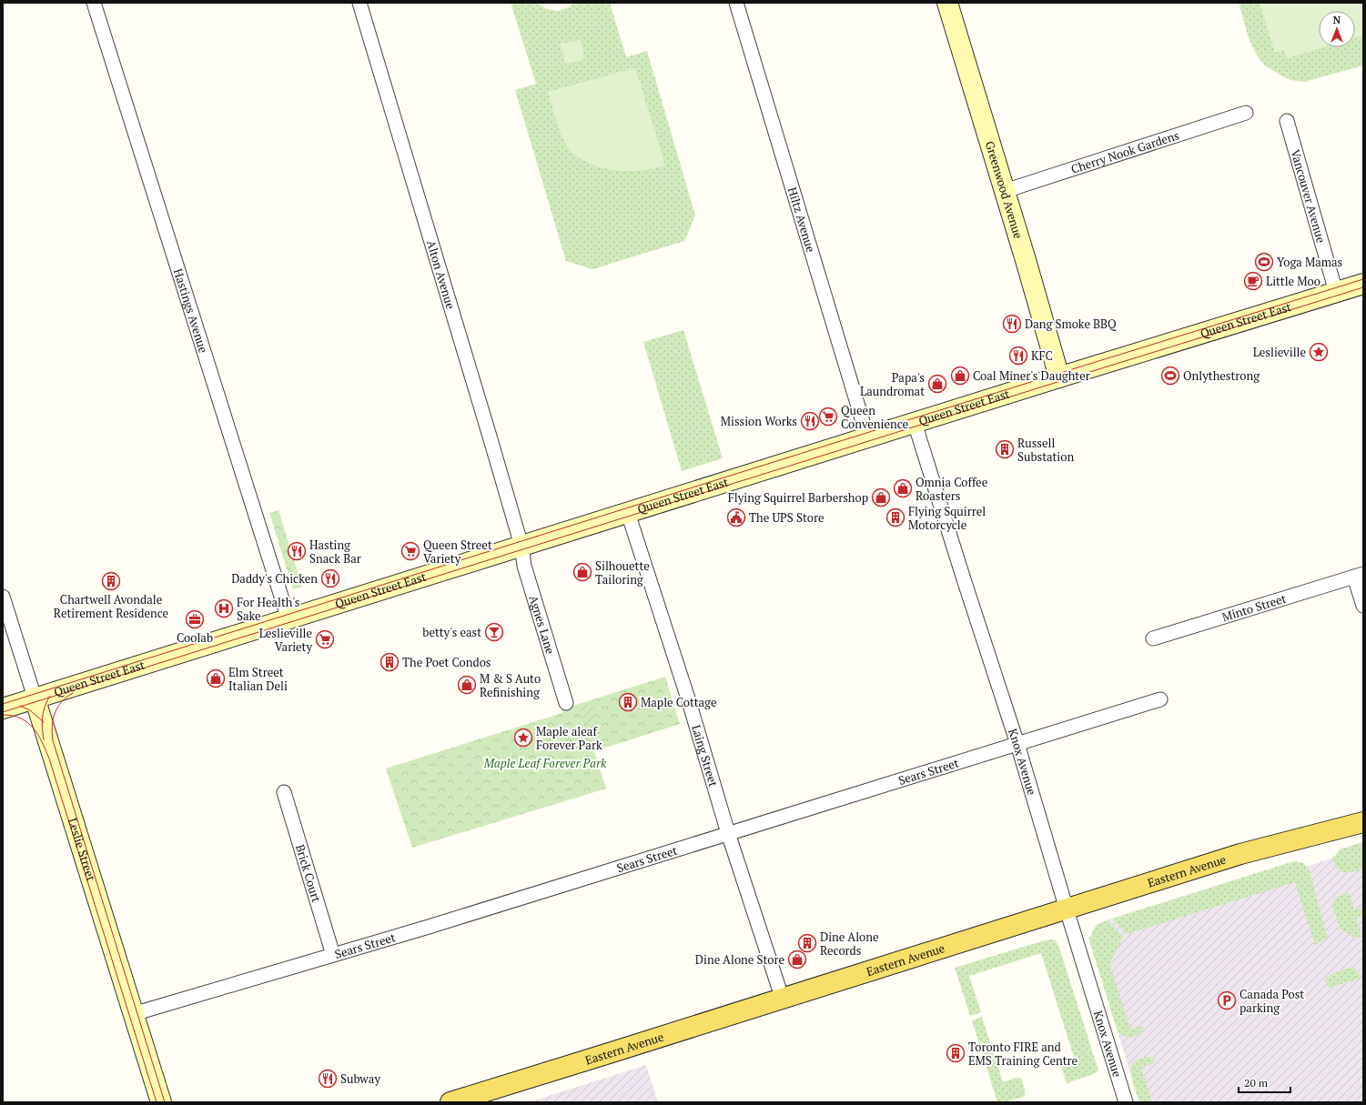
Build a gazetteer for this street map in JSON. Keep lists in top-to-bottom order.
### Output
{
  "streets": {
    "main road": [
      "Greenwood Avenue",
      "Queen Street East",
      "Leslie Street",
      "Eastern Avenue"
    ],
    "street": [
      "Cherry Nook Gardens",
      "Vancouver Avenue",
      "Hiltz Avenue",
      "Alton Avenue",
      "Hastings Avenue",
      "Minto Street",
      "Agnes Lane",
      "Laing Street",
      "Knox Avenue",
      "Sears Street",
      "Brick Court"
    ]
  },
  "crossings": [
    ["Cherry Nook Gardens", "Greenwood Avenue"],
    ["Greenwood Avenue", "Queen Street East"],
    ["Vancouver Avenue", "Queen Street East"],
    ["Hiltz Avenue", "Queen Street East"],
    ["Alton Avenue", "Queen Street East"],
    ["Alton Avenue", "Agnes Lane"],
    ["Hastings Avenue", "Queen Street East"],
    ["Queen Street East", "Agnes Lane"],
    ["Queen Street East", "Laing Street"],
    ["Queen Street East", "Knox Avenue"],
    ["Queen Street East", "Leslie Street"],
    ["Laing Street", "Sears Street"],
    ["Laing Street", "Eastern Avenue"],
    ["Knox Avenue", "Sears Street"],
    ["Knox Avenue", "Eastern Avenue"],
    ["Sears Street", "Leslie Street"],
    ["Sears Street", "Brick Court"]
  ],
  "parks": ["Maple Leaf Forever Park"],
  "places": {
    "sports": ["Yoga Mamas", "Onlythestrong"],
    "cafe": ["Little Moo"],
    "restaurant": [
      "Dang Smoke BBQ",
      "KFC",
      "Mission Works",
      "Hasting Snack Bar",
      "Daddy's Chicken",
      "Subway"
    ],
    "place": ["Leslieville", "Maple aleaf Forever Park"],
    "shop": [
      "Coal Miner's Daughter",
      "Papa's Laundromat",
      "Omnia Coffee Roasters",
      "Flying Squirrel Barbershop",
      "Silhouette Tailoring",
      "Elm Street Italian Deli",
      "M & S Auto Refinishing",
      "Dine Alone Store"
    ],
    "supermarket": ["Queen Convenience", "Queen Street Variety", "Leslieville Variety"],
    "building": [
      "Russell Substation",
      "Flying Squirrel Motorcycle",
      "Chartwell Avondale Retirement Residence",
      "The Poet Condos",
      "Maple Cottage",
      "Dine Alone Records",
      "Toronto FIRE and EMS Training Centre"
    ],
    "public building": ["The UPS Store"],
    "hospital": ["For Health's Sake"],
    "office": ["Coolab"],
    "bar": ["betty's east"],
    "parking": ["Canada Post parking"]
  },
  "scale_bar": "20 m",
  "north": "top"
}
